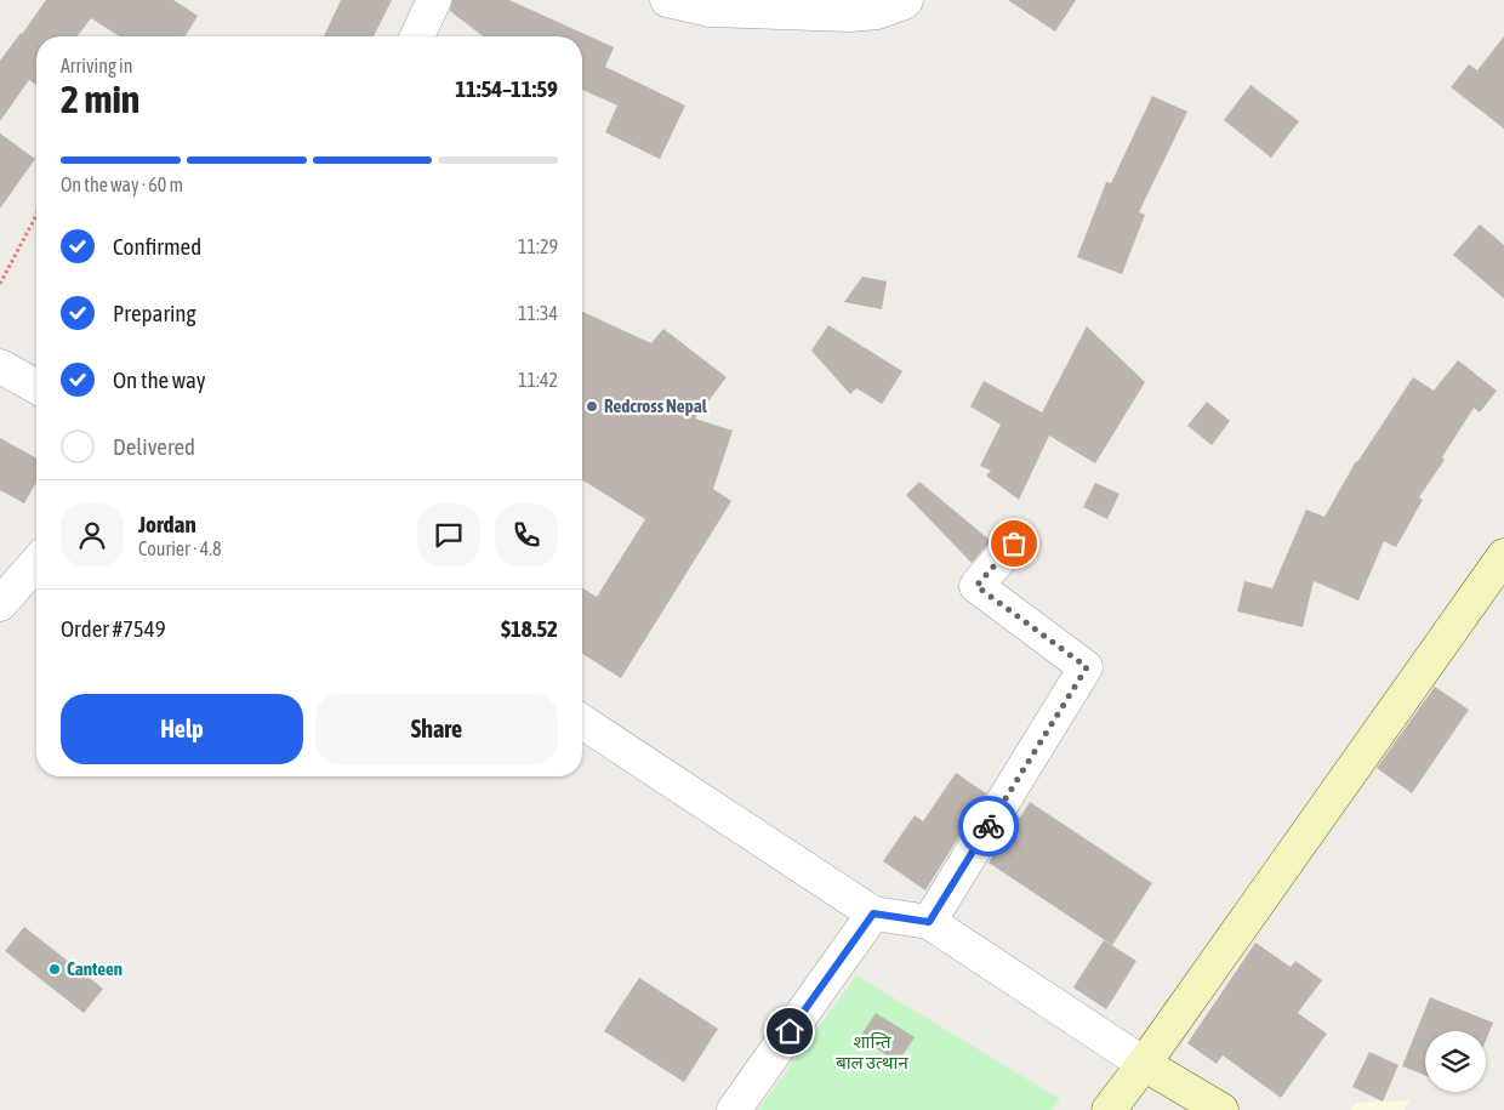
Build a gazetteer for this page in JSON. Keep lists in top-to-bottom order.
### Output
{
  "parks": ["शान्ति बाल उत्थान"],
  "places": ["Redcross Nepal", "Canteen"],
  "page": {
    "heading": ["2 min", "Arriving in", "11:54–11:59"],
    "panel": [
      "Jordan",
      "Courier · 4.8",
      "Order #7549",
      "$18.52"
    ],
    "bar": "On the way · 60 m",
    "list": [
      ["Confirmed", "11:29"],
      ["Preparing", "11:34"],
      ["On the way", "11:42"],
      "Delivered"
    ],
    "buttons": ["Help", "Share"]
  }
}
